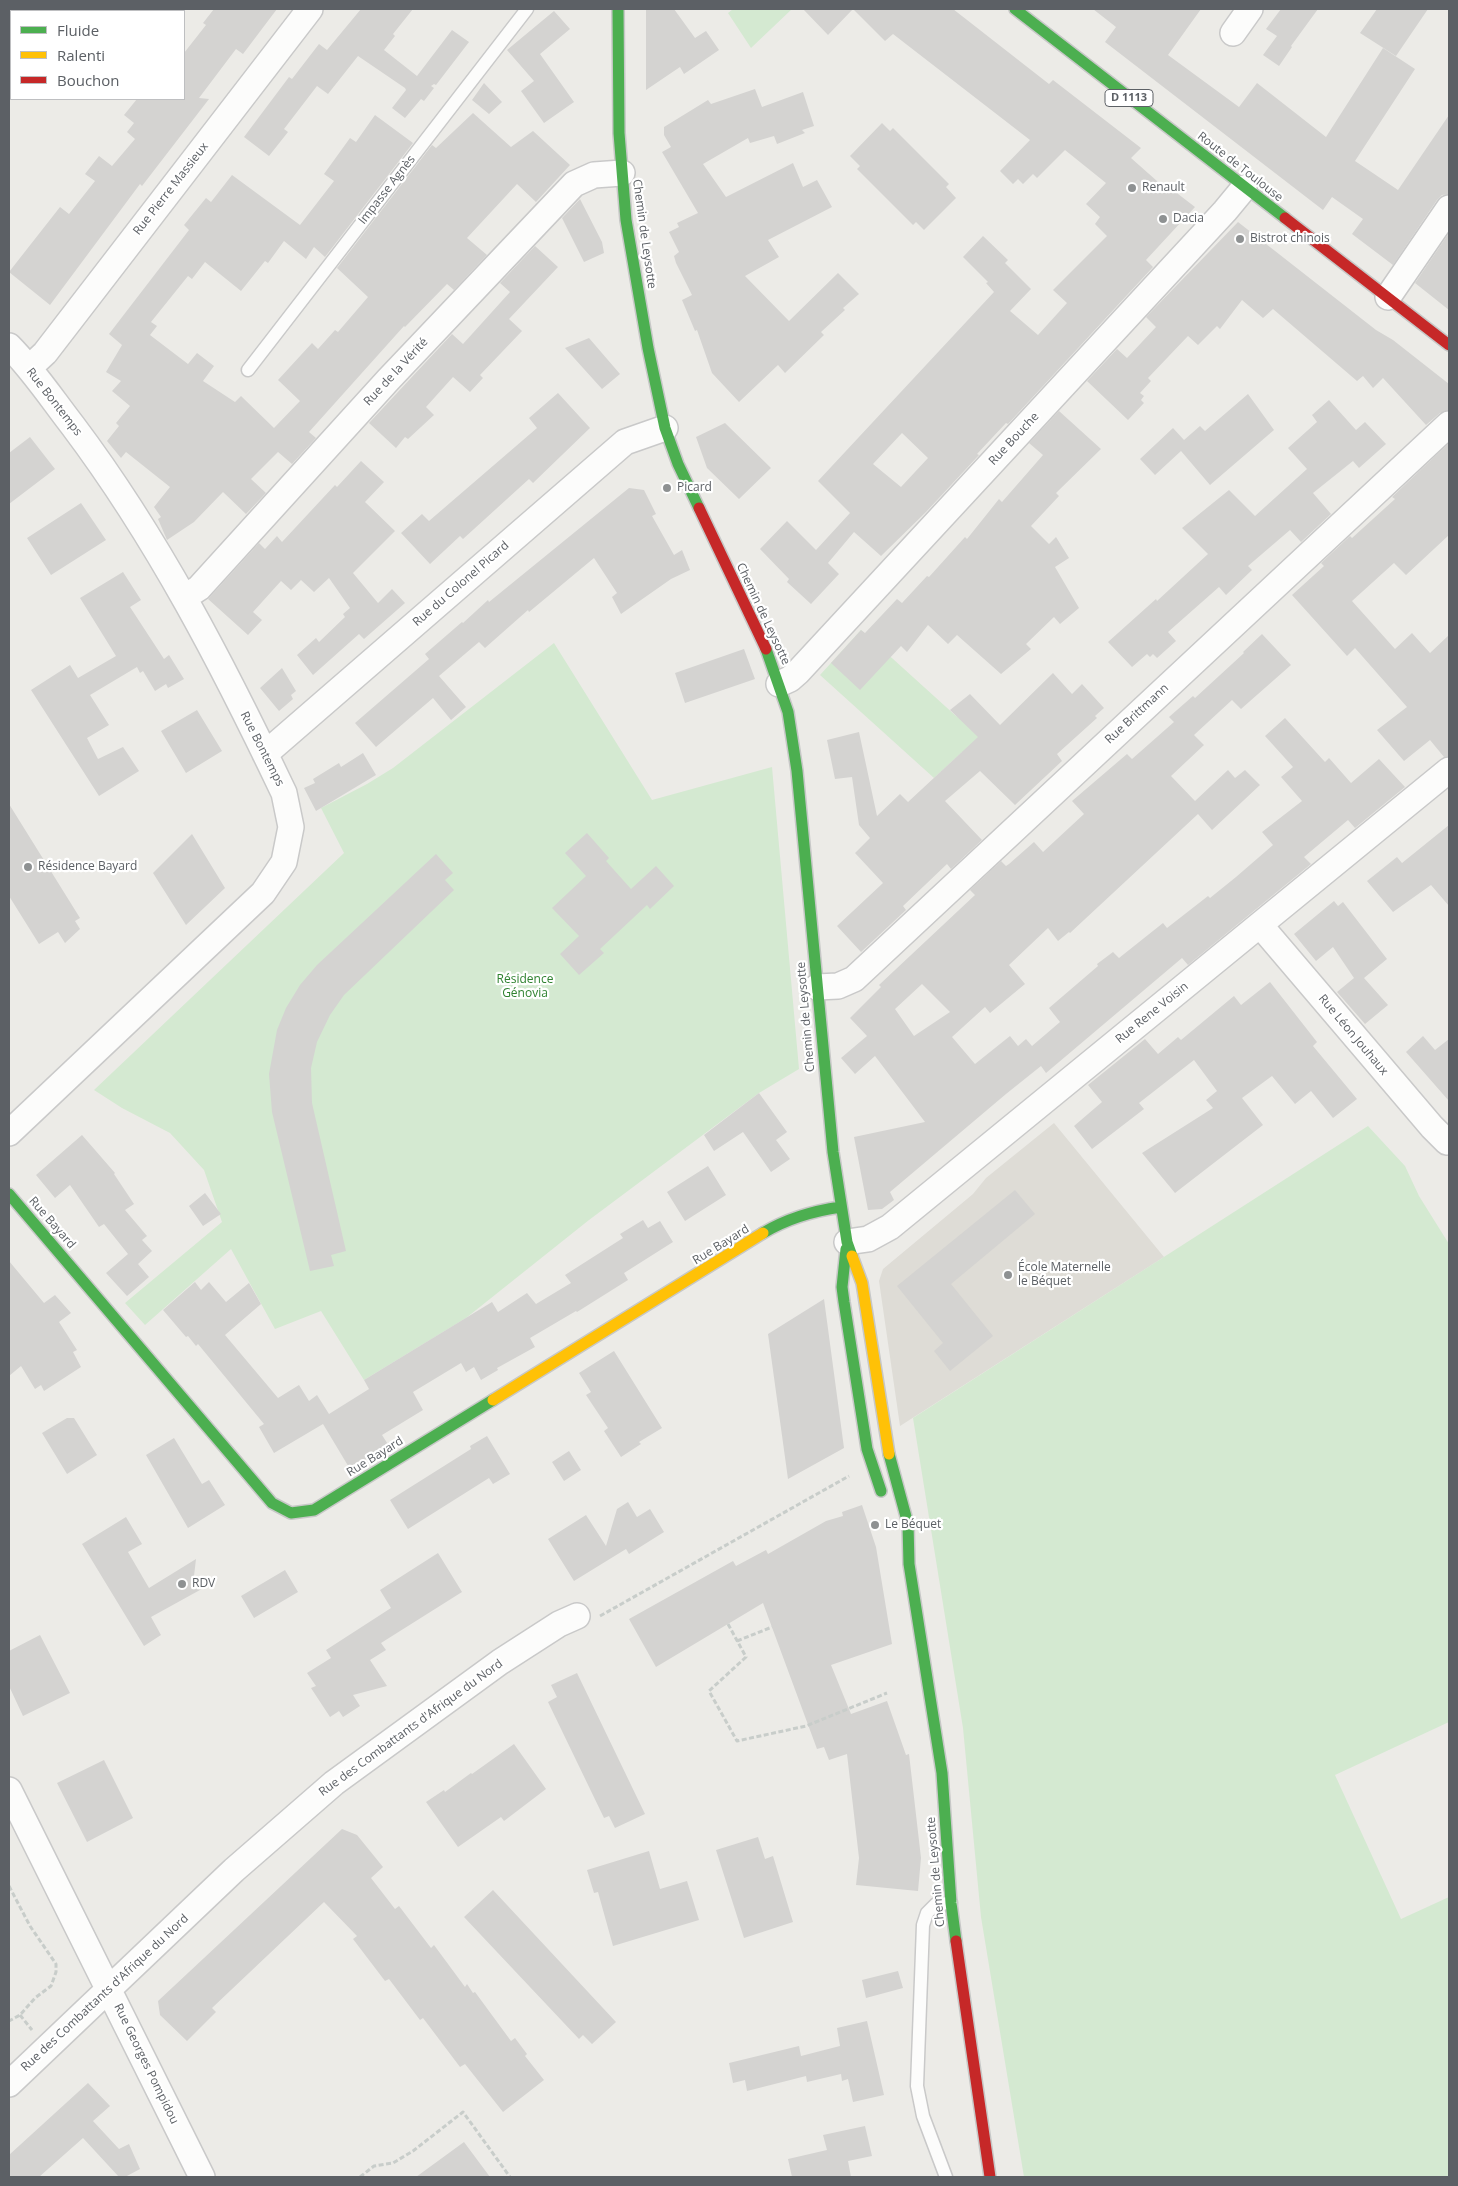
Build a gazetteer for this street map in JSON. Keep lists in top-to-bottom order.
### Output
{
  "streets": {
    "street": [
      "D 1113",
      "Route de Toulouse",
      "Rue Pierre Massieux",
      "Chemin de Leysotte",
      "Rue de la Vérité",
      "Rue Bontemps",
      "Rue Bouche",
      "Rue du Colonel Picard",
      "Rue Brittmann",
      "Rue Rene Voisin",
      "Rue Léon Jouhaux",
      "Rue Bayard",
      "Rue des Combattants d'Afrique du Nord",
      "Rue Georges Pompidou"
    ],
    "lane": ["Impasse Agnès"]
  },
  "crossings": [
    ["Route de Toulouse", "Rue Bouche"],
    ["Rue Pierre Massieux", "Rue Bontemps"],
    ["Chemin de Leysotte", "Rue de la Vérité"],
    ["Chemin de Leysotte", "Rue Bouche"],
    ["Chemin de Leysotte", "Rue du Colonel Picard"],
    ["Chemin de Leysotte", "Rue Brittmann"],
    ["Chemin de Leysotte", "Rue Rene Voisin"],
    ["Chemin de Leysotte", "Rue Bayard"],
    ["Rue de la Vérité", "Rue Bontemps"],
    ["Rue Bontemps", "Rue du Colonel Picard"],
    ["Rue Rene Voisin", "Rue Léon Jouhaux"],
    ["Rue des Combattants d'Afrique du Nord", "Rue Georges Pompidou"]
  ],
  "parks": ["Résidence Génovia"],
  "places": [
    "Renault",
    "Dacia",
    "Bistrot chinois",
    "Picard",
    "Résidence Bayard",
    "École Maternelle le Béquet",
    "Le Béquet",
    "RDV"
  ],
  "legend": ["Fluide", "Ralenti", "Bouchon"]
}
